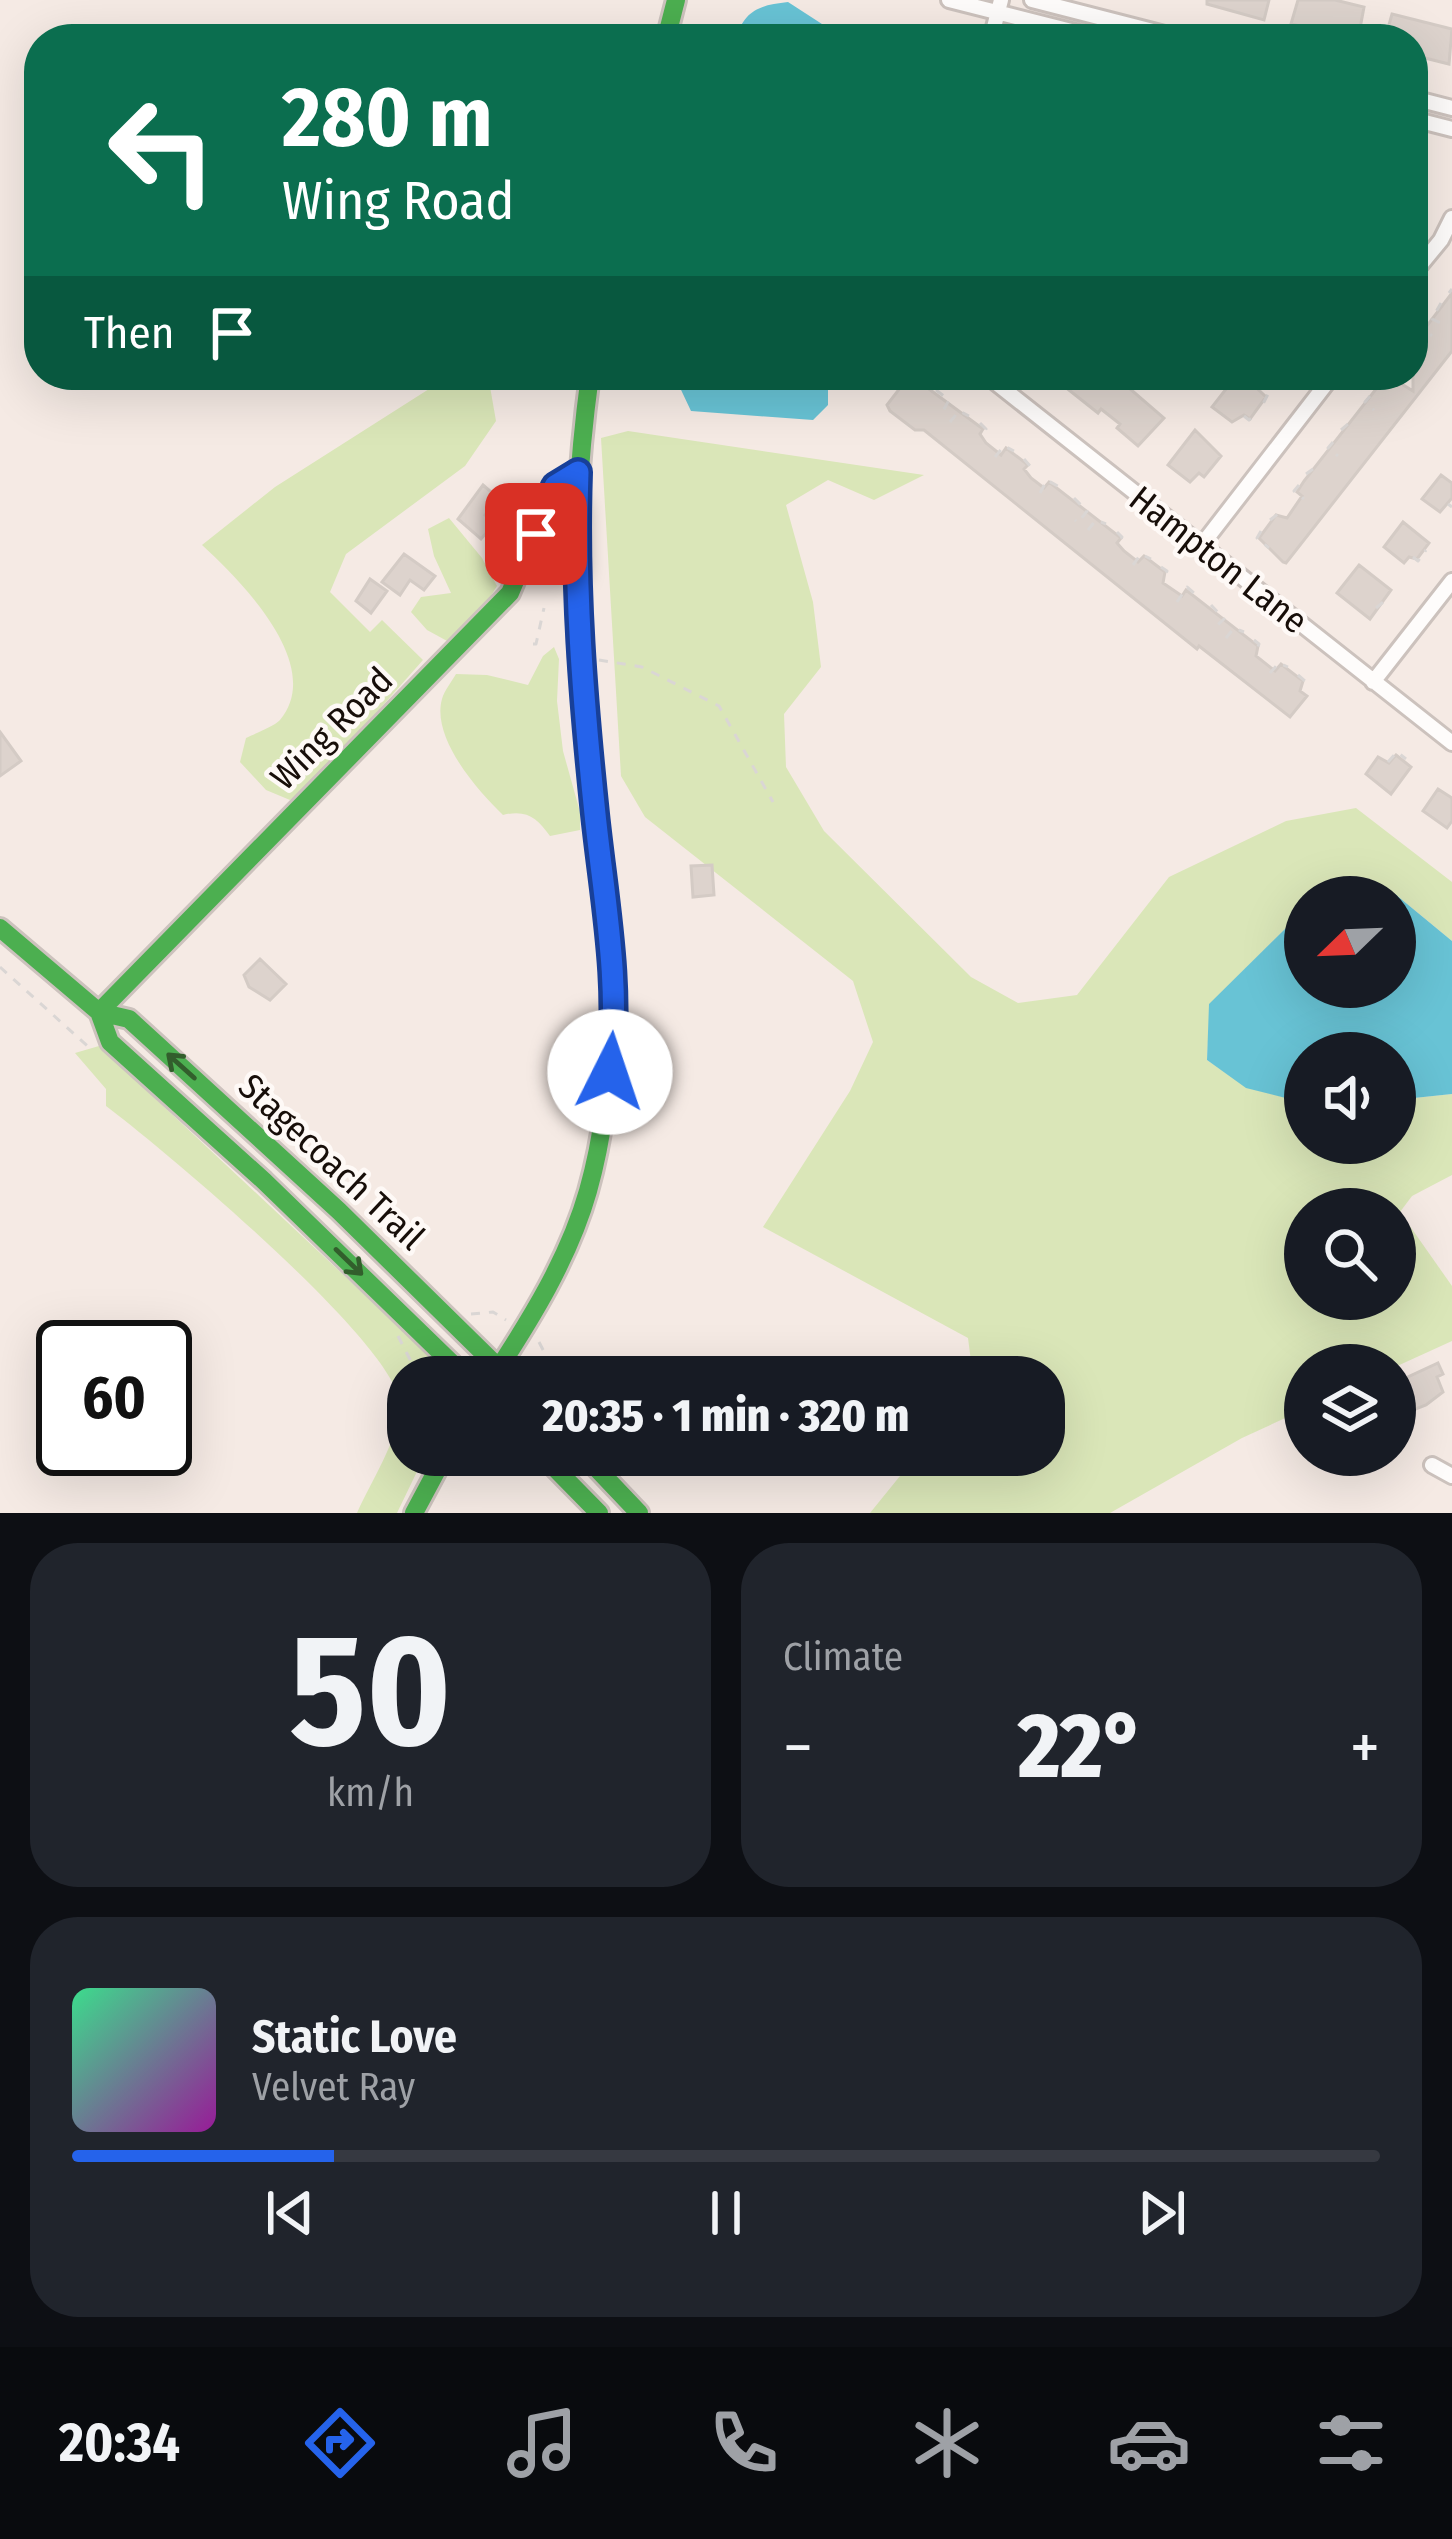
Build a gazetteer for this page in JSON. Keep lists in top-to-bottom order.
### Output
{
  "streets": {
    "main road": ["Wing Road", "Stagecoach Trail"],
    "street": ["Hampton Lane"]
  },
  "crossings": [
    ["Wing Road", "Stagecoach Trail"]
  ],
  "north": "bottom left",
  "page": {
    "turn": ["280 m", "Wing Road"],
    "then": "Then",
    "limit": "60",
    "trip": "20:35 · 1 min · 320 m",
    "tile": [
      ["50", "km/h"],
      "Climate"
    ],
    "heat": ["−", "22°", "+"],
    "song": ["Static Love", "Velvet Ray"],
    "tabs": "20:34"
  }
}
